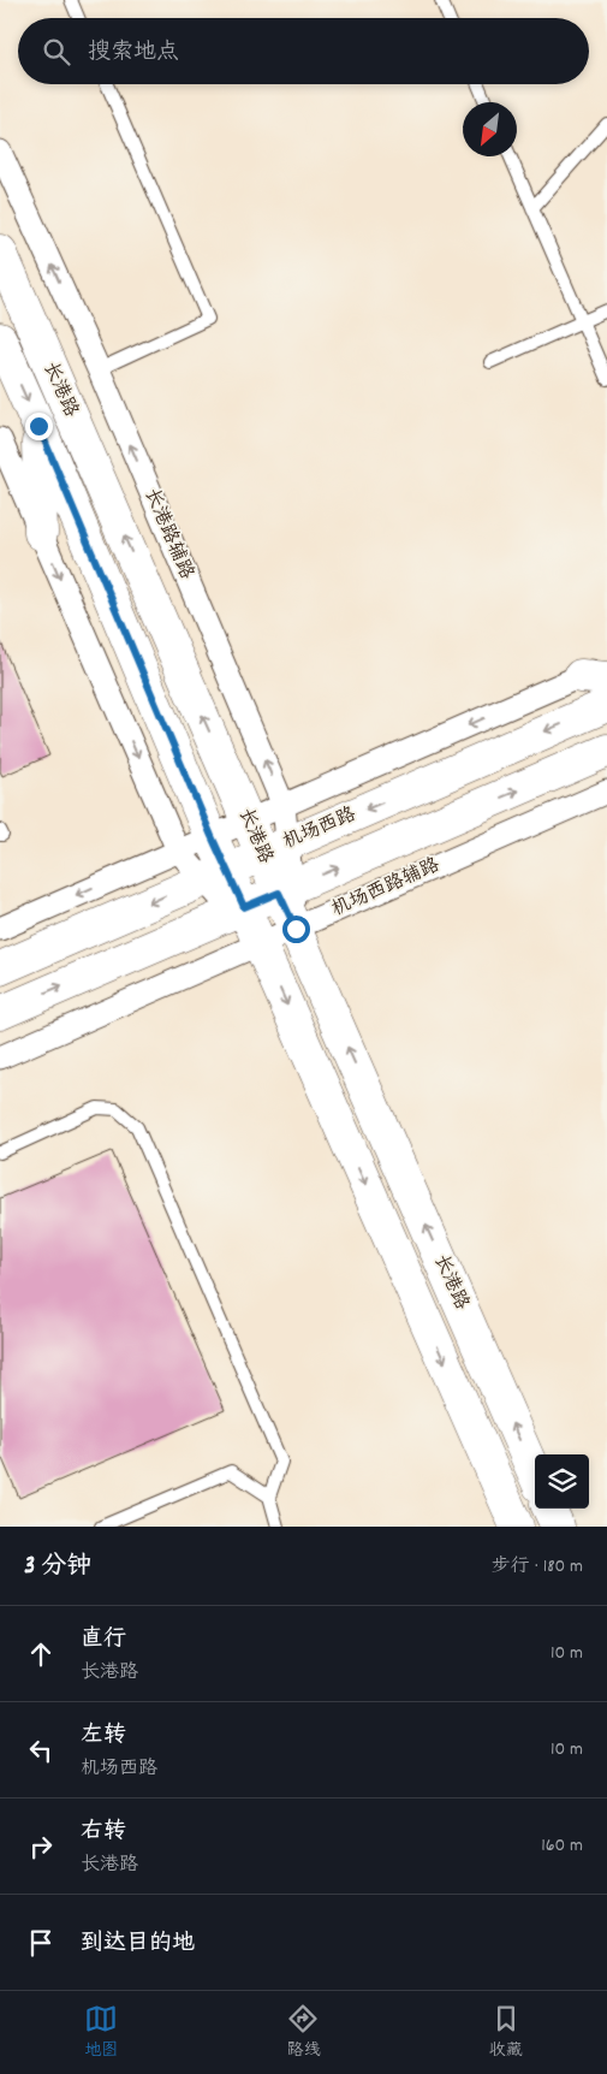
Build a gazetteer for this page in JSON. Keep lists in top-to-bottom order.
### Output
{
  "streets": {
    "main road": ["长港路", "机场西路"],
    "street": ["长港路辅路", "机场西路辅路"]
  },
  "crossings": [
    ["长港路", "长港路辅路"],
    ["长港路", "机场西路"],
    ["长港路", "机场西路辅路"],
    ["长港路辅路", "机场西路"]
  ],
  "north": "bottom left",
  "page": {
    "search": "搜索地点",
    "heading": ["3 分钟", "步行 · 180 m"],
    "list": [
      ["直行", "长港路", "10 m"],
      ["左转", "机场西路", "10 m"],
      ["右转", "长港路", "160 m"],
      "到达目的地"
    ],
    "nav": ["地图", "路线", "收藏"]
  }
}
